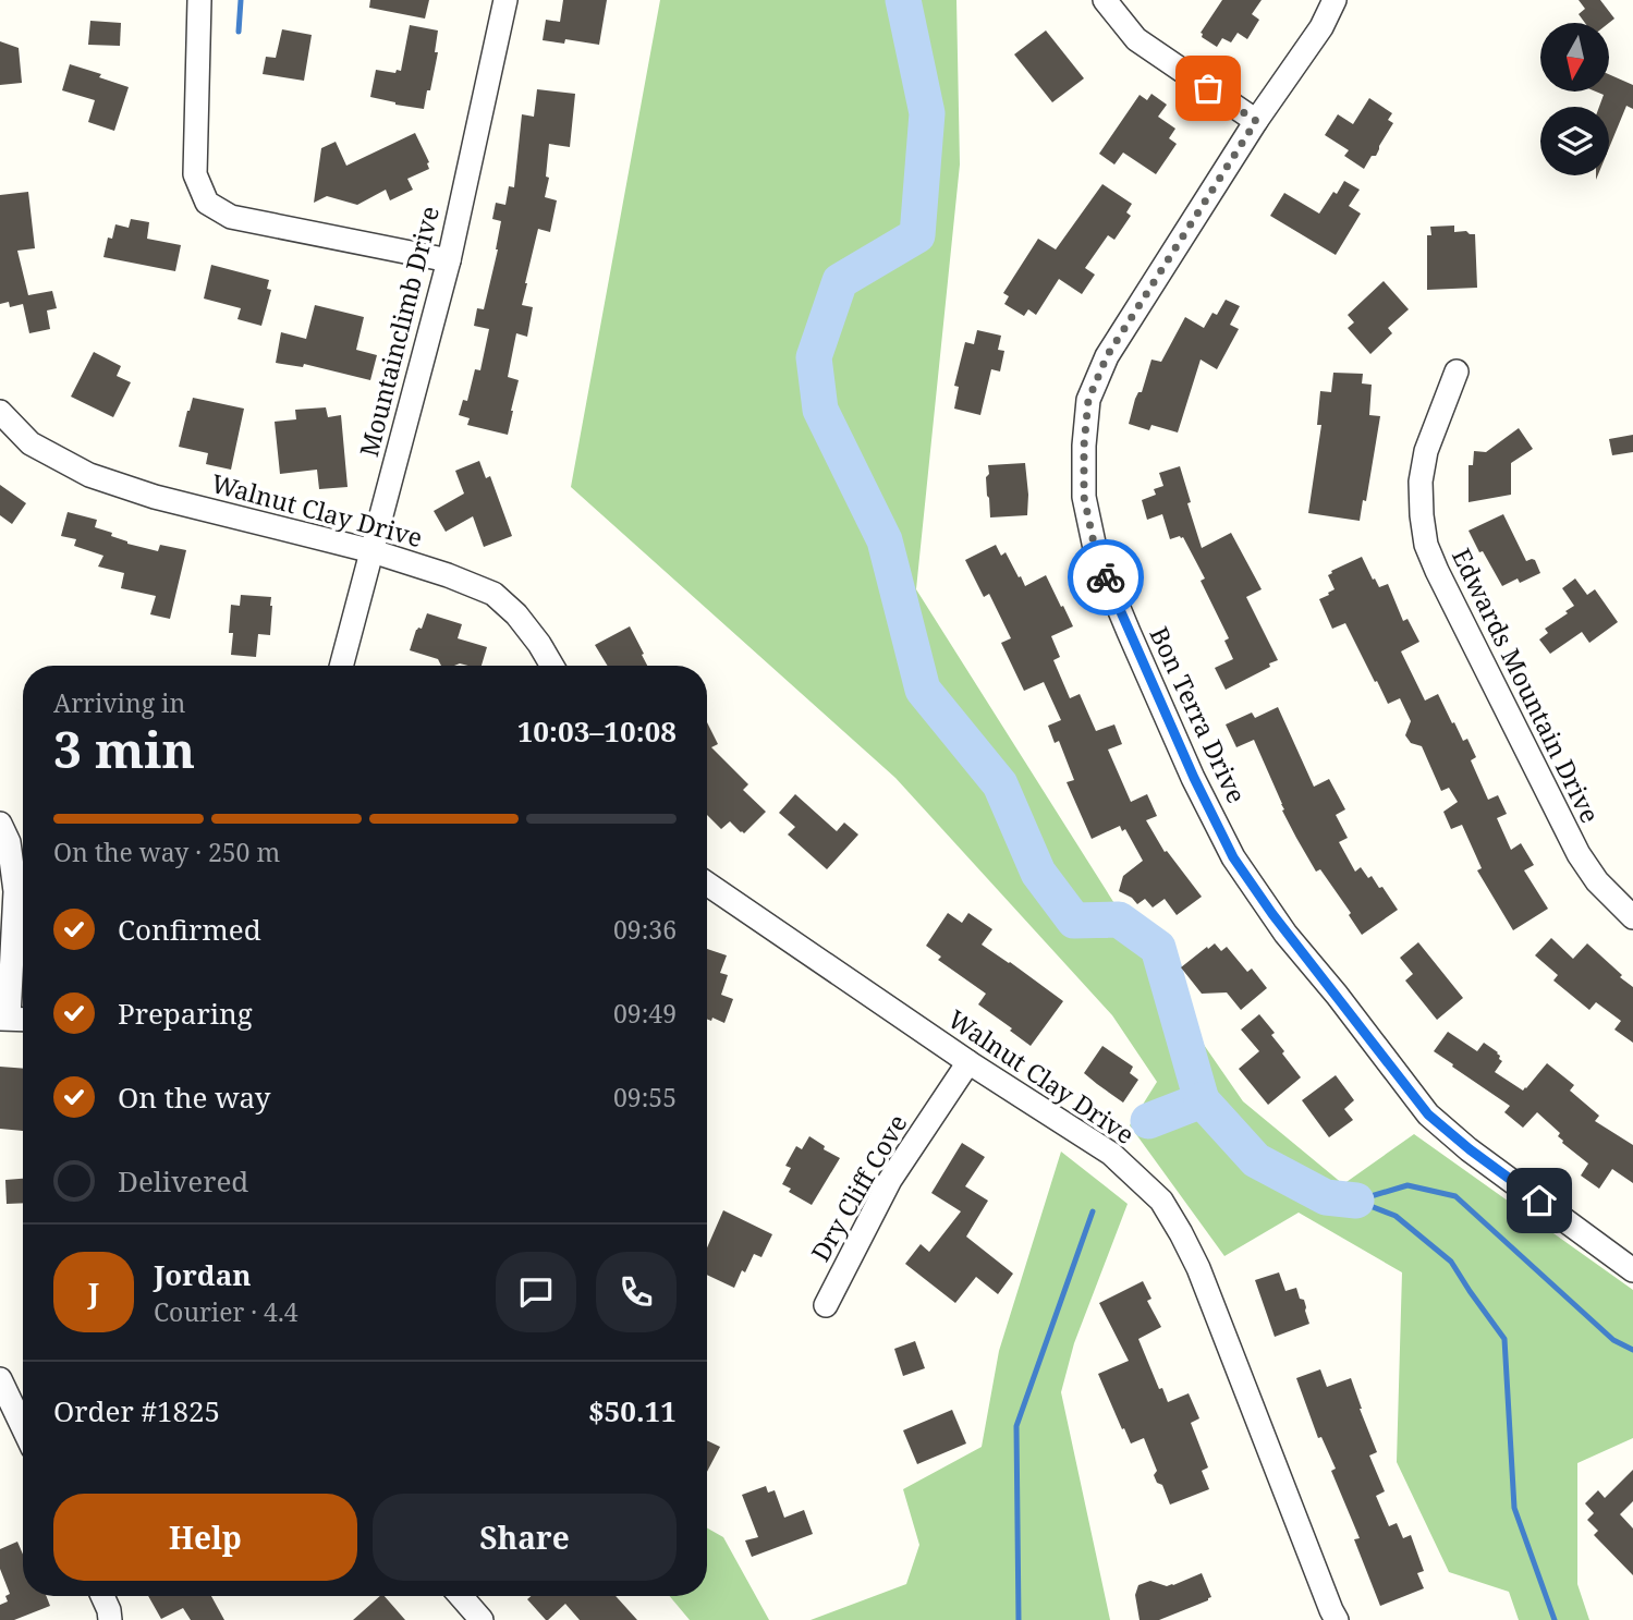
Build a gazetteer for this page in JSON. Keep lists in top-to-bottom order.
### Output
{
  "streets": {
    "street": [
      "Mountainclimb Drive",
      "Walnut Clay Drive",
      "Edwards Mountain Drive",
      "Bon Terra Drive",
      "Dry Cliff Cove"
    ]
  },
  "crossings": [
    ["Mountainclimb Drive", "Walnut Clay Drive"],
    ["Walnut Clay Drive", "Dry Cliff Cove"]
  ],
  "north": "bottom",
  "page": {
    "heading": ["3 min", "Arriving in", "10:03–10:08"],
    "panel": [
      "Jordan",
      "Courier · 4.4",
      "Order #1825",
      "$50.11"
    ],
    "bar": "On the way · 250 m",
    "list": [
      ["Confirmed", "09:36"],
      ["Preparing", "09:49"],
      ["On the way", "09:55"],
      "Delivered"
    ],
    "round": "J",
    "buttons": ["Help", "Share"]
  }
}
